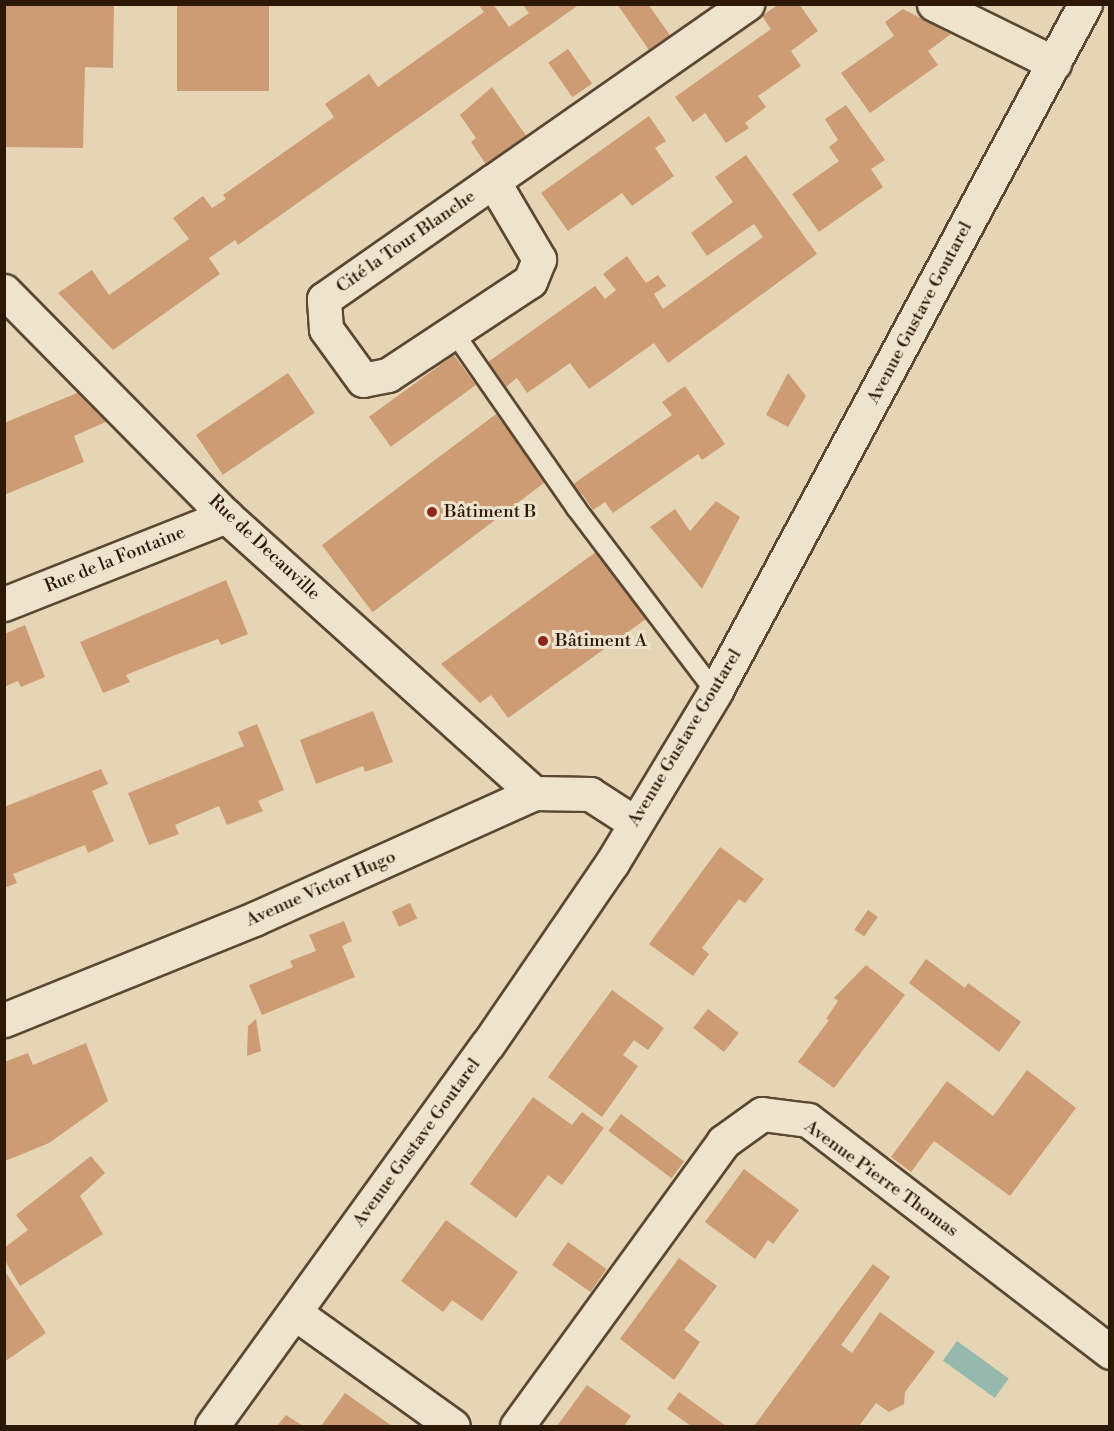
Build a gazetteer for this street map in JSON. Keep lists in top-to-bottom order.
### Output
{
  "streets": {
    "street": [
      "Cité la Tour Blanche",
      "Avenue Gustave Goutarel",
      "Rue de Decauville",
      "Rue de la Fontaine",
      "Avenue Victor Hugo",
      "Avenue Pierre Thomas"
    ]
  },
  "crossings": [
    ["Avenue Gustave Goutarel", "Avenue Victor Hugo"],
    ["Rue de Decauville", "Rue de la Fontaine"],
    ["Rue de Decauville", "Avenue Victor Hugo"]
  ],
  "places": ["Bâtiment B", "Bâtiment A"]
}
